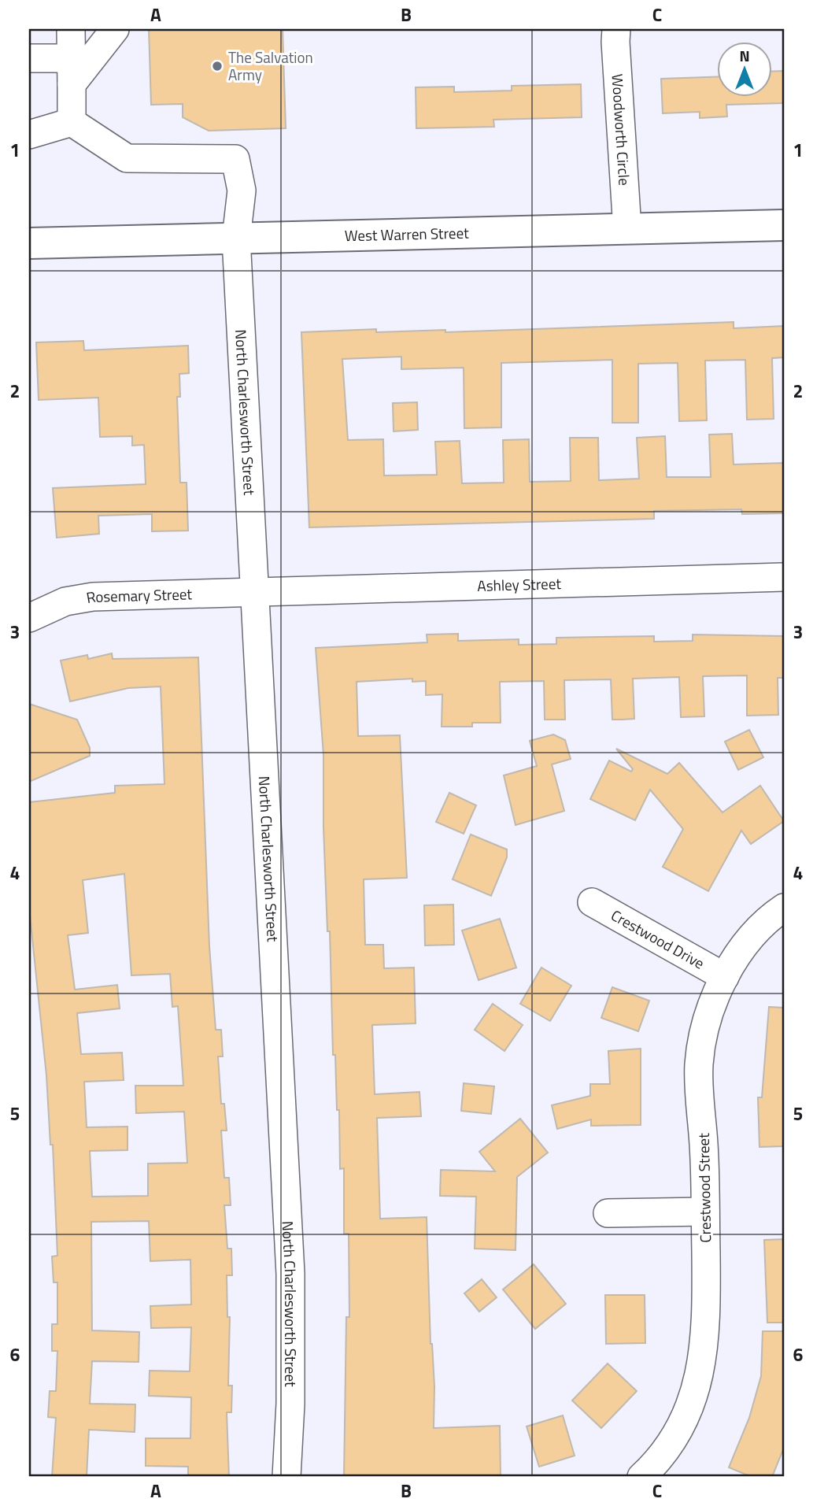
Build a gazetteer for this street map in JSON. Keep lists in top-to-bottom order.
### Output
{
  "streets": {
    "main road": ["West Warren Street"],
    "street": [
      "Woodworth Circle",
      "North Charlesworth Street",
      "Ashley Street",
      "Rosemary Street",
      "Crestwood Drive",
      "Crestwood Street"
    ]
  },
  "crossings": [
    ["Woodworth Circle", "West Warren Street"],
    ["West Warren Street", "North Charlesworth Street"],
    ["North Charlesworth Street", "Ashley Street"],
    ["North Charlesworth Street", "Rosemary Street"],
    ["Ashley Street", "Rosemary Street"],
    ["Crestwood Drive", "Crestwood Street"]
  ],
  "places": ["The Salvation Army"],
  "north": "top",
  "grid": {
    "columns": ["A", "B", "C"],
    "rows": [
      "1",
      "2",
      "3",
      "4",
      "5",
      "6"
    ]
  }
}
